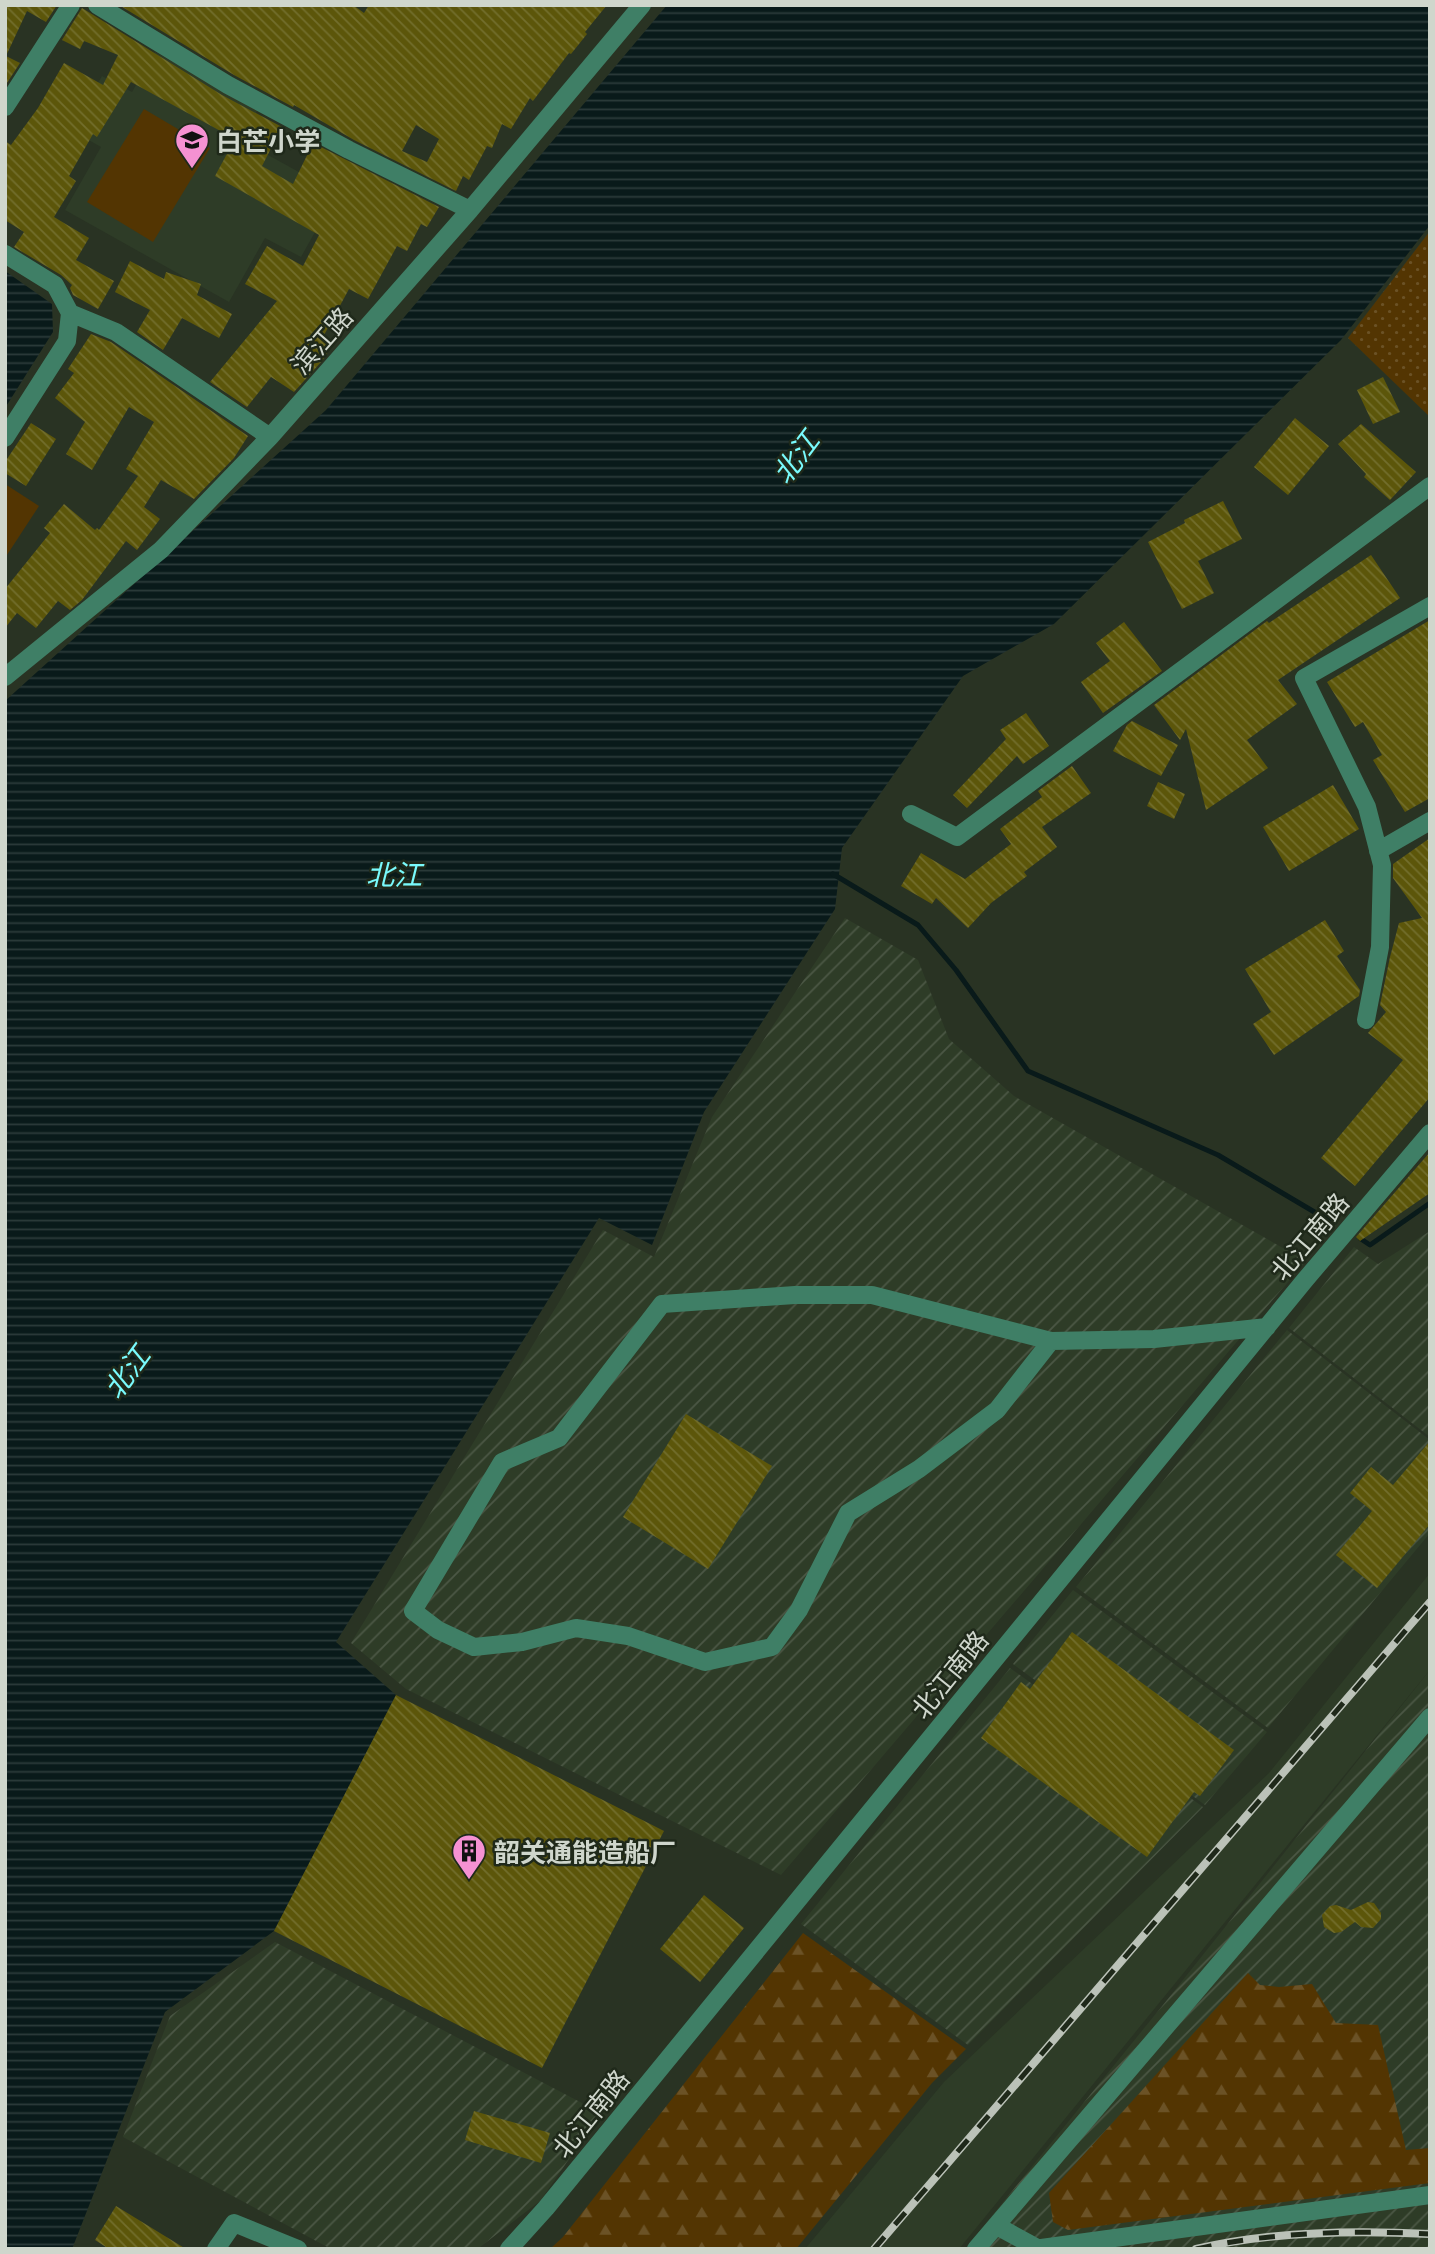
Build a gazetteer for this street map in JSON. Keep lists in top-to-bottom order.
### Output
{
  "streets": {
    "street": ["滨江路", "北江南路"]
  },
  "water": ["北江"],
  "places": {
    "school or university": ["白芒小学"],
    "building": ["韶关通能造船厂"]
  }
}
